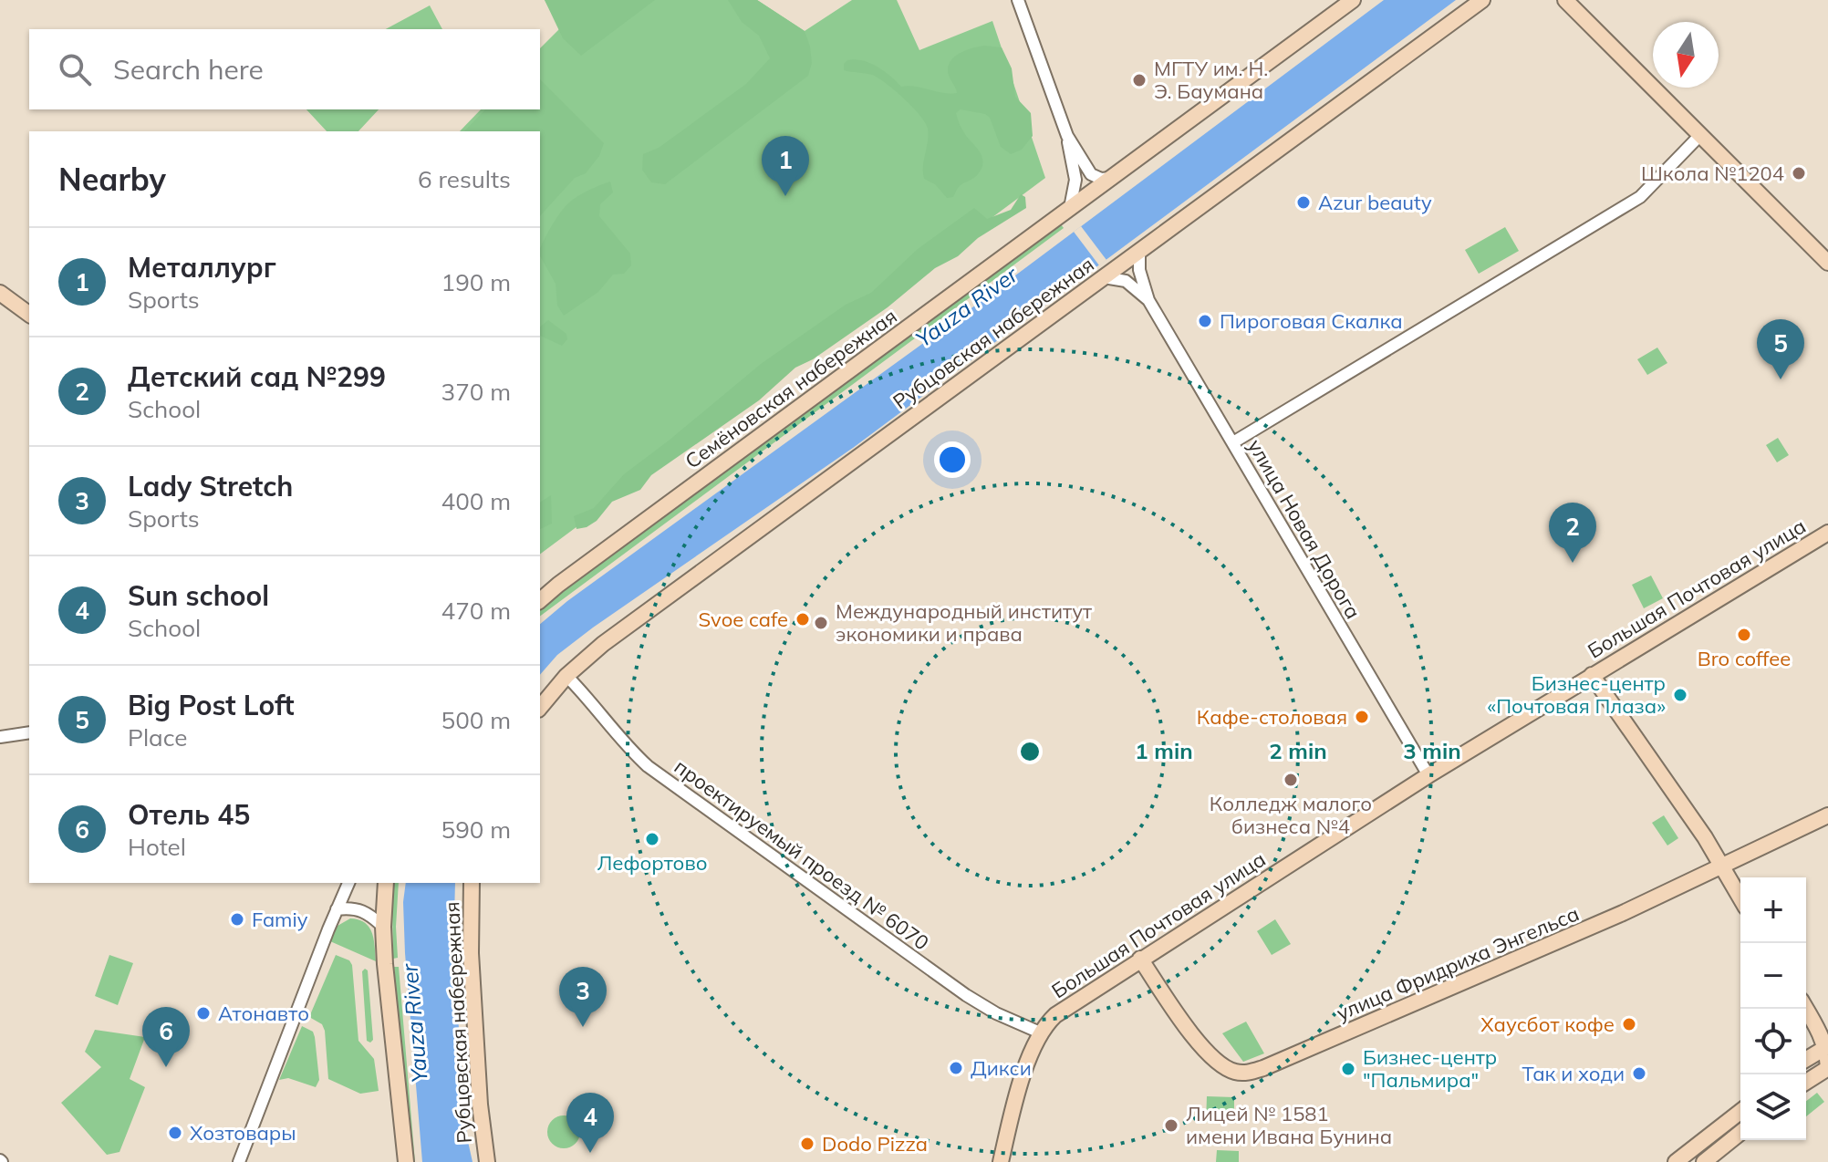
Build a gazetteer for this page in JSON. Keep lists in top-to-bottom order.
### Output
{
  "streets": {
    "main road": [
      "Рубцовская набережная",
      "Семёновская набережная",
      "Большая Почтовая улица",
      "улица Фридриха Энгельса"
    ],
    "street": ["улица Новая Дорога", "проектируемый проезд № 6070"]
  },
  "crossings": [
    ["Рубцовская набережная", "улица Новая Дорога"],
    ["Рубцовская набережная", "проектируемый проезд № 6070"],
    ["улица Новая Дорога", "Большая Почтовая улица"],
    ["Большая Почтовая улица", "проектируемый проезд № 6070"],
    ["Большая Почтовая улица", "улица Фридриха Энгельса"]
  ],
  "water": ["Yauza River"],
  "places": [
    "МГТУ им. Н. Э. Баумана",
    "Школа №1204",
    "Azur beauty",
    "Пироговая Скалка",
    "Svoe cafe",
    "Международный институт экономики и права",
    "Bro coffee",
    "Бизнес-центр «Почтовая Плаза»",
    "Кафе-столовая",
    "Колледж малого бизнеса №4",
    "Лефортово",
    "Famiy",
    "Атонавто",
    "Хаусбот кофе",
    "Дикси",
    "Бизнес-центр \"Пальмира\"",
    "Так и ходи",
    "Лицей № 1581 имени Ивана Бунина",
    "Хозтовары",
    "Dodo Pizza"
  ],
  "north": "bottom",
  "page": {
    "search": "Search here",
    "heading": ["Nearby", "6 results"],
    "pins": [
      "1",
      "5",
      "2",
      "3",
      "6",
      "4"
    ],
    "list": [
      {
        "mark": "1",
        "name": "Металлург",
        "note": "Sports",
        "value": "190 m"
      },
      {
        "mark": "2",
        "name": "Детский сад №299",
        "note": "School",
        "value": "370 m"
      },
      {
        "mark": "3",
        "name": "Lady Stretch",
        "note": "Sports",
        "value": "400 m"
      },
      {
        "mark": "4",
        "name": "Sun school",
        "note": "School",
        "value": "470 m"
      },
      {
        "mark": "5",
        "name": "Big Post Loft",
        "note": "Place",
        "value": "500 m"
      },
      {
        "mark": "6",
        "name": "Отель 45",
        "note": "Hotel",
        "value": "590 m"
      }
    ],
    "map_buttons": ["+", "−"]
  },
  "rings": ["1 min", "2 min", "3 min"]
}
